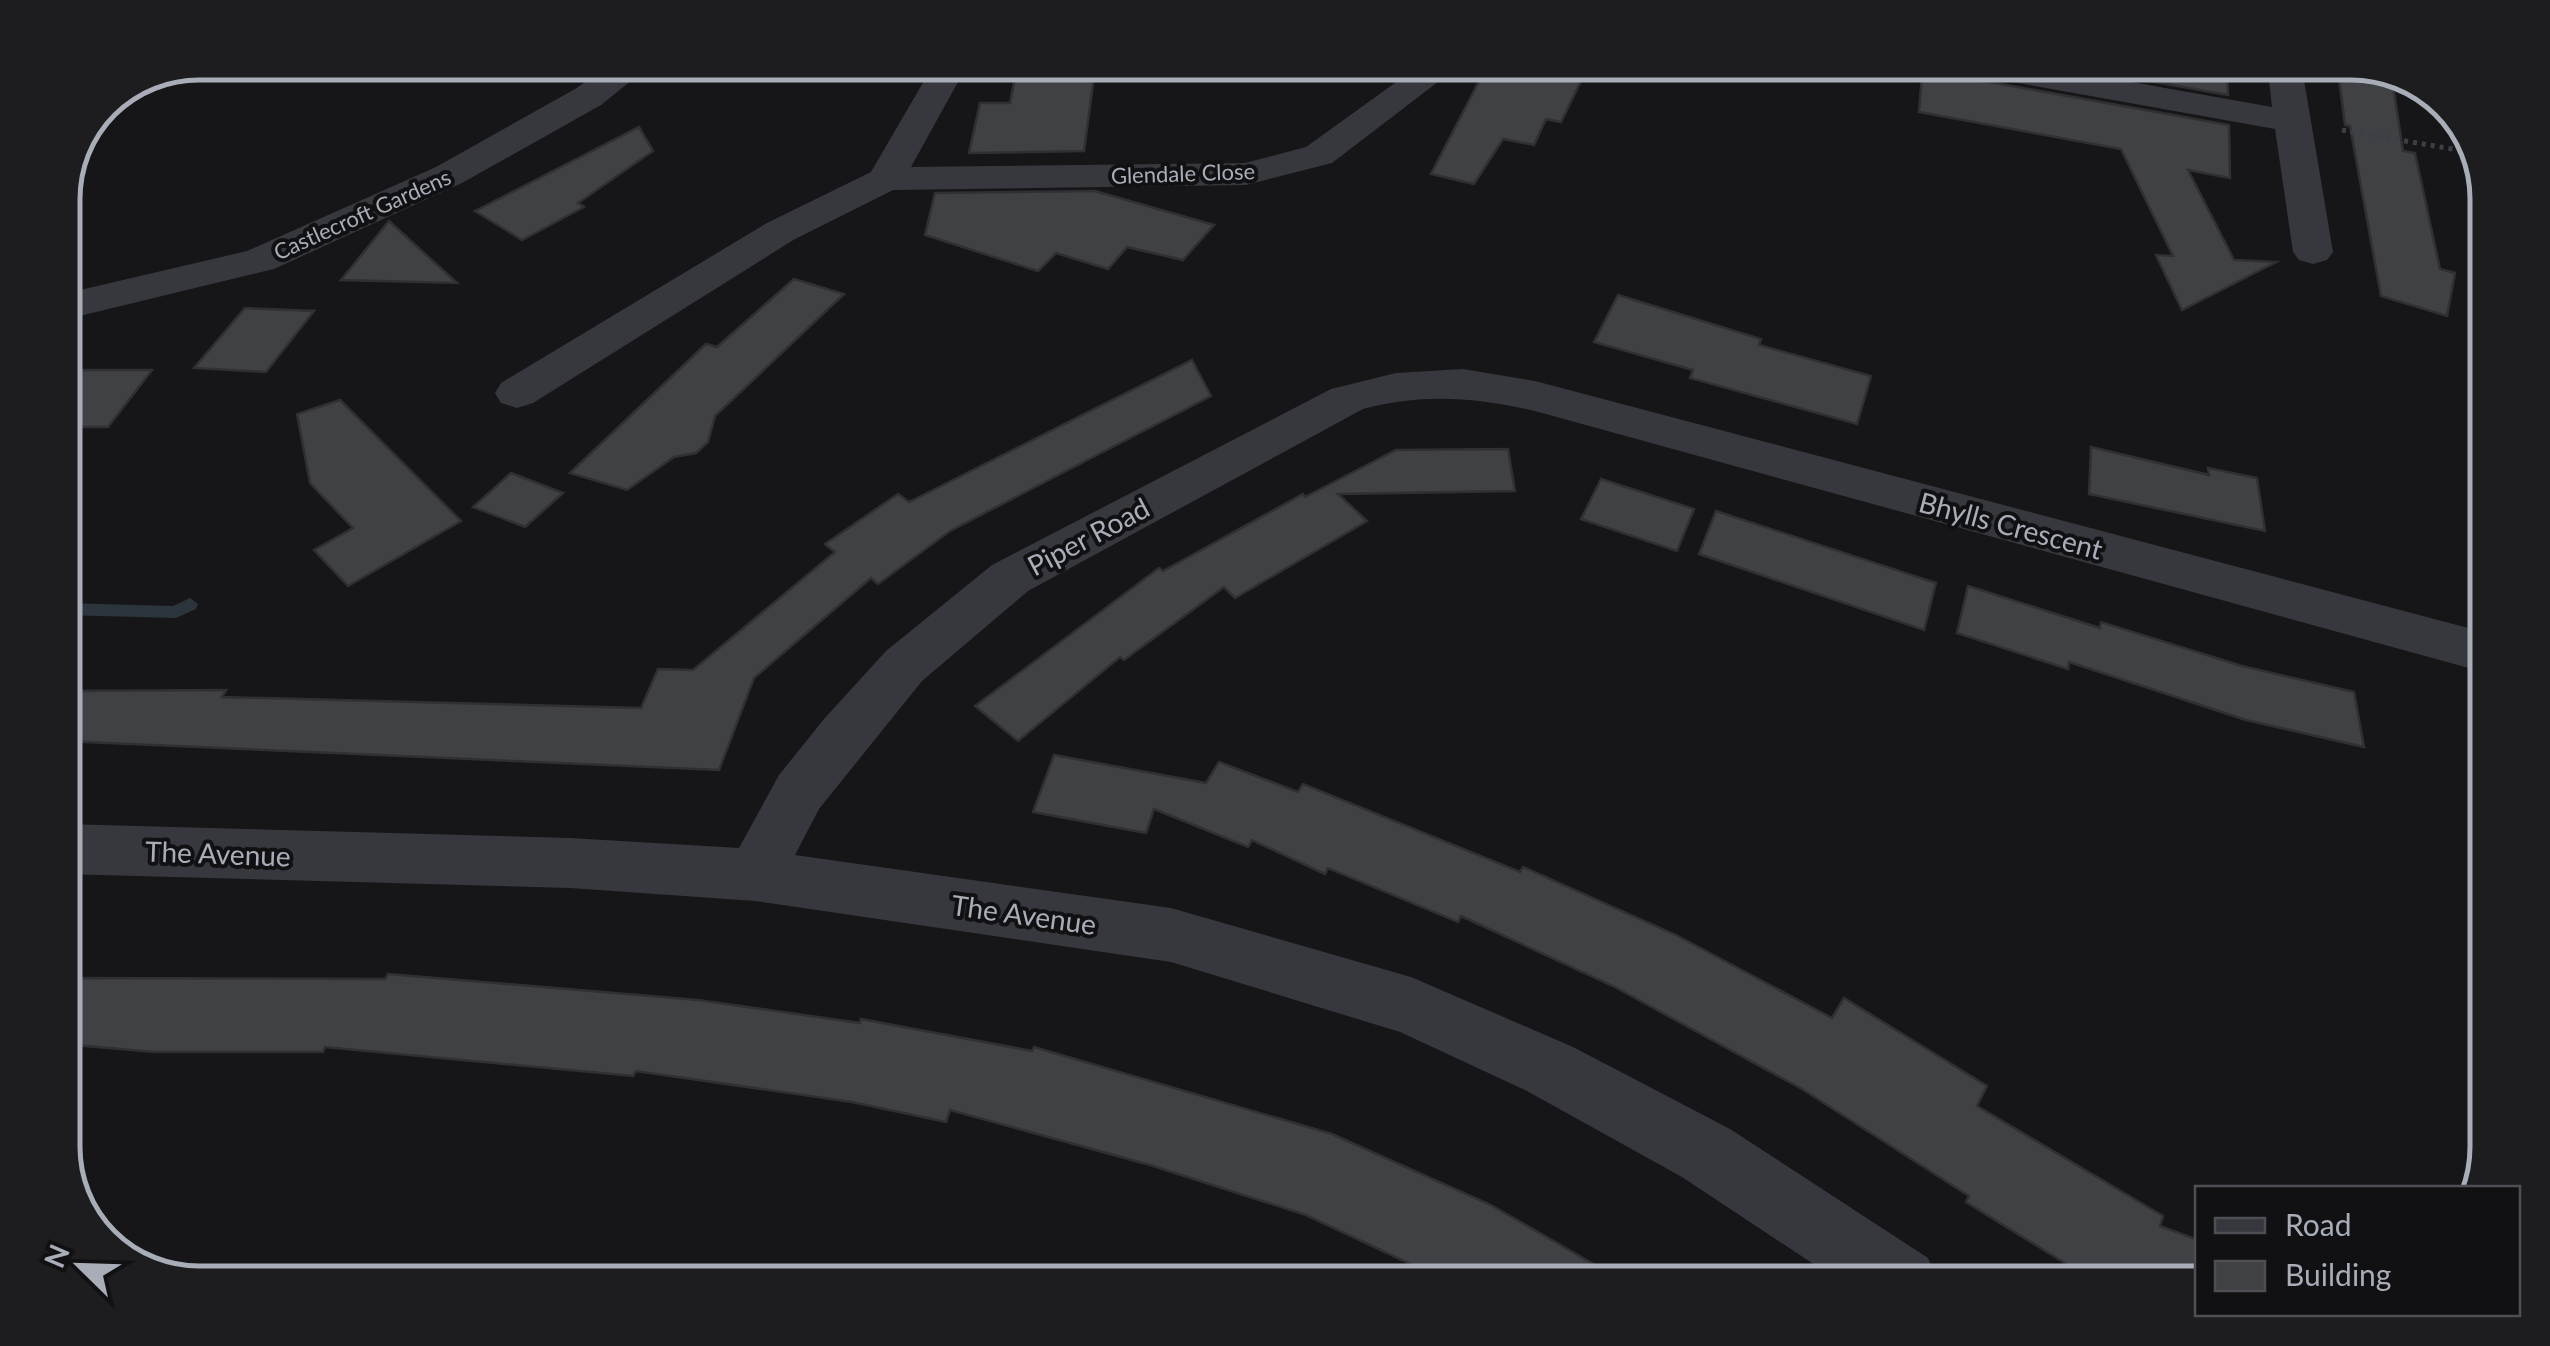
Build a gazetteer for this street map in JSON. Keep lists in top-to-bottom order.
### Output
{
  "streets": {
    "street": [
      "Glendale Close",
      "Castlecroft Gardens",
      "Bhylls Crescent",
      "Piper Road",
      "The Avenue"
    ]
  },
  "crossings": [
    ["Bhylls Crescent", "Piper Road"],
    ["Piper Road", "The Avenue"]
  ],
  "legend": ["Road", "Building"],
  "north": "top left"
}
